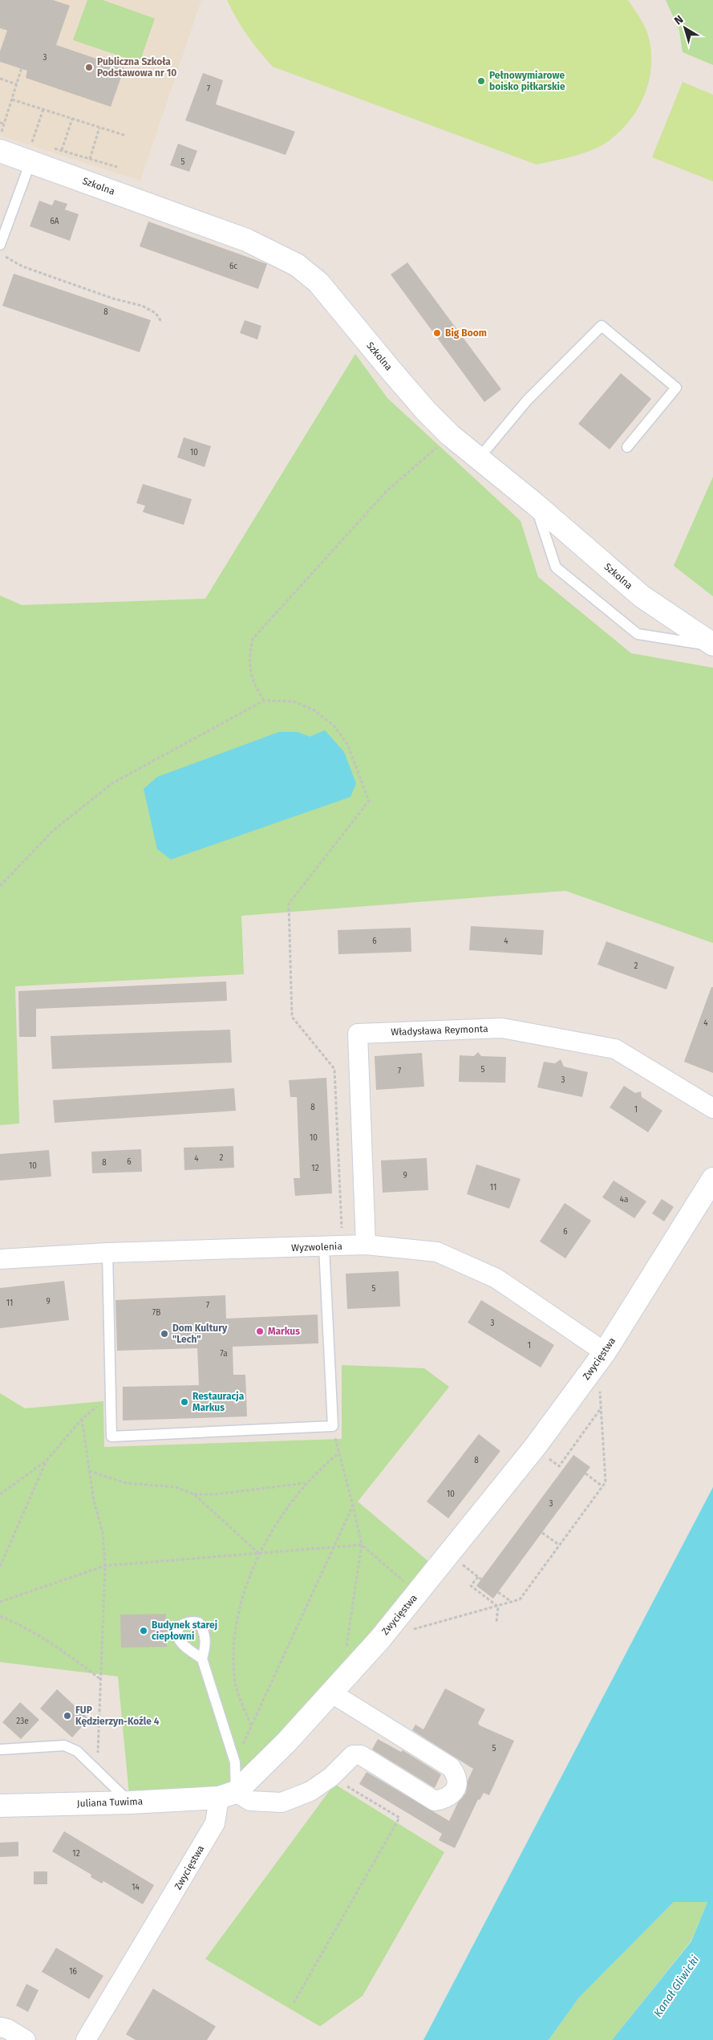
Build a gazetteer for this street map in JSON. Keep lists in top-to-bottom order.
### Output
{
  "streets": {
    "street": [
      "Szkolna",
      "Władysława Reymonta",
      "Wyzwolenia",
      "Zwycięstwa",
      "Juliana Tuwima"
    ]
  },
  "crossings": [
    ["Władysława Reymonta", "Wyzwolenia"],
    ["Wyzwolenia", "Zwycięstwa"],
    ["Zwycięstwa", "Juliana Tuwima"]
  ],
  "water": ["Kanał Gliwicki"],
  "places": [
    "Publiczna Szkoła Podstawowa nr 10",
    "Pełnowymiarowe boisko piłkarskie",
    "Big Boom",
    "Markus",
    "Dom Kultury \"Lech\"",
    "Restauracja Markus",
    "Budynek starej ciepłowni",
    "FUP Kędzierzyn-Koźle 4"
  ],
  "house_numbers": [
    "3",
    "7",
    "5",
    "6A",
    "6c",
    "8",
    "10",
    "6",
    "4",
    "2",
    "4",
    "5",
    "7",
    "3",
    "8",
    "1",
    "10",
    "2",
    "4",
    "6",
    "8",
    "10",
    "12",
    "9",
    "11",
    "4a",
    "6",
    "5",
    "9",
    "11",
    "7",
    "7B",
    "3",
    "1",
    "7a",
    "8",
    "10",
    "3",
    "23e",
    "5",
    "12",
    "14",
    "16"
  ],
  "north": "top left"
}
